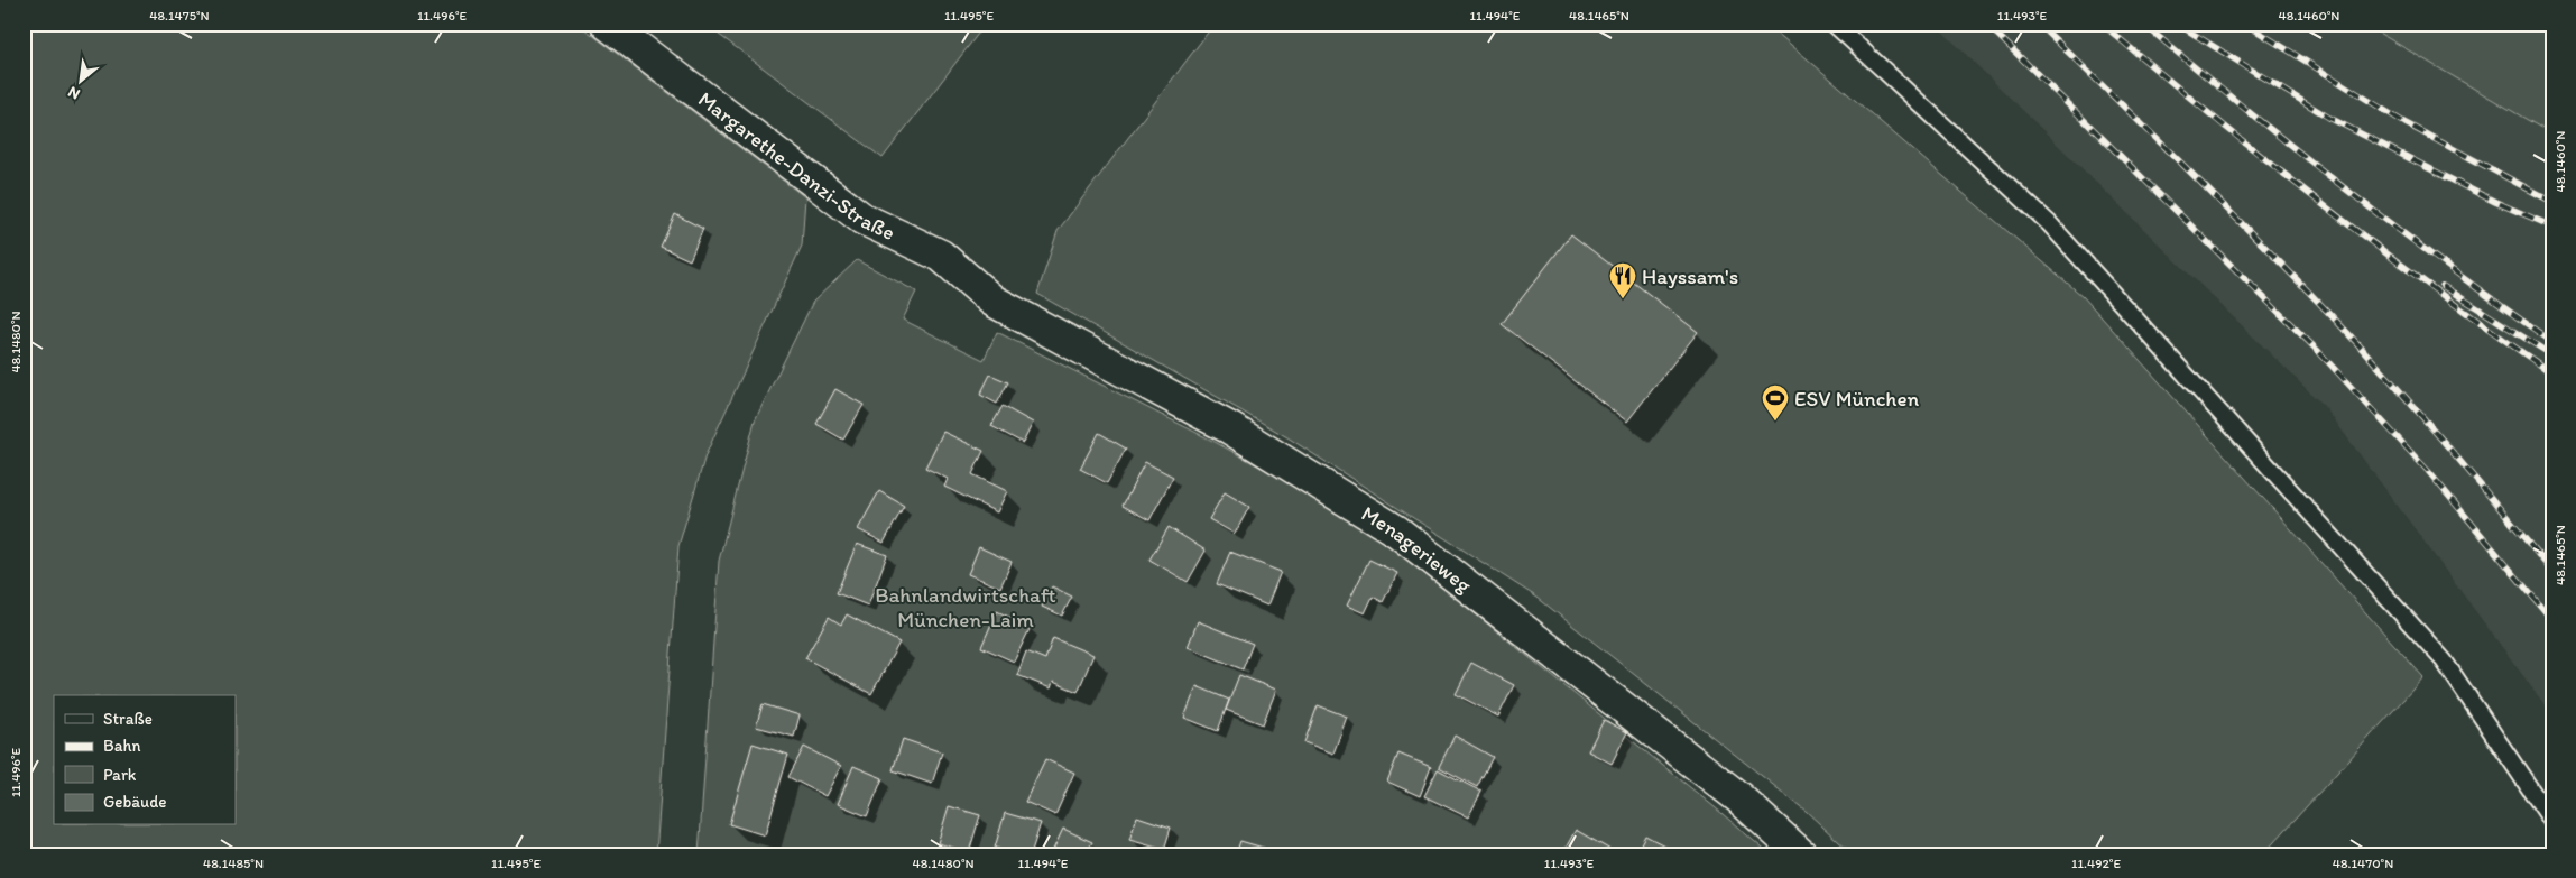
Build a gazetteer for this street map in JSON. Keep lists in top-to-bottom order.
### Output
{
  "streets": {
    "street": ["Margarethe-Danzi-Straße", "Menagerieweg"]
  },
  "crossings": [
    ["Margarethe-Danzi-Straße", "Menagerieweg"]
  ],
  "parks": ["Bahnlandwirtschaft München-Laim"],
  "places": {
    "restaurant": ["Hayssam's"],
    "sports": ["ESV München"]
  },
  "legend": [
    "Straße",
    "Bahn",
    "Park",
    "Gebäude"
  ],
  "north": "bottom left",
  "coordinates": [
    "48.1475°N",
    "11.496°E",
    "11.495°E",
    "11.494°E",
    "48.1465°N",
    "11.493°E",
    "48.1460°N",
    "48.1480°N",
    "48.1485°N",
    "11.492°E",
    "48.1470°N"
  ]
}
